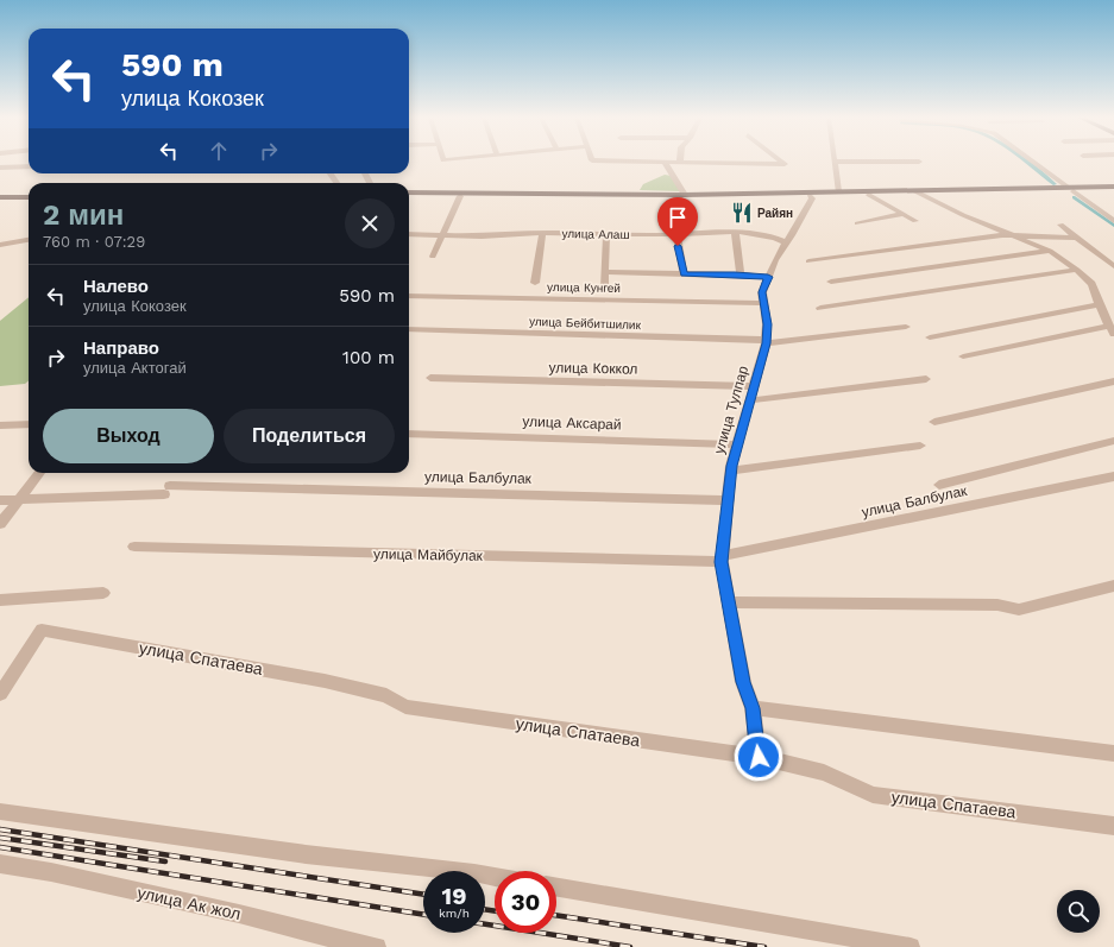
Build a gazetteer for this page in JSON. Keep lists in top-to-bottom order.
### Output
{
  "streets": {
    "street": [
      "улица Алаш",
      "улица Кунгей",
      "улица Бейбитшилик",
      "улица Коккол",
      "улица Тулпар",
      "улица Аксарай",
      "улица Балбулак",
      "улица Майбулак",
      "улица Спатаева",
      "улица Ак жол"
    ]
  },
  "crossings": [
    ["улица Алаш", "улица Тулпар"],
    ["улица Кунгей", "улица Тулпар"],
    ["улица Бейбитшилик", "улица Тулпар"],
    ["улица Коккол", "улица Тулпар"],
    ["улица Тулпар", "улица Аксарай"],
    ["улица Тулпар", "улица Балбулак"],
    ["улица Тулпар", "улица Майбулак"],
    ["улица Тулпар", "улица Спатаева"],
    ["улица Балбулак", "улица Майбулак"]
  ],
  "places": {
    "restaurant": ["Райян"]
  },
  "page": {
    "turn": ["590 m", "улица Кокозек"],
    "heading": ["2 мин", "760 m · 07:29"],
    "list": [
      {
        "name": "Налево",
        "note": "улица Кокозек",
        "value": "590 m"
      },
      {
        "name": "Направо",
        "note": "улица Актогай",
        "value": "100 m"
      }
    ],
    "buttons": ["Выход", "Поделиться"],
    "speed": "19 km/h",
    "limit": "30"
  }
}
